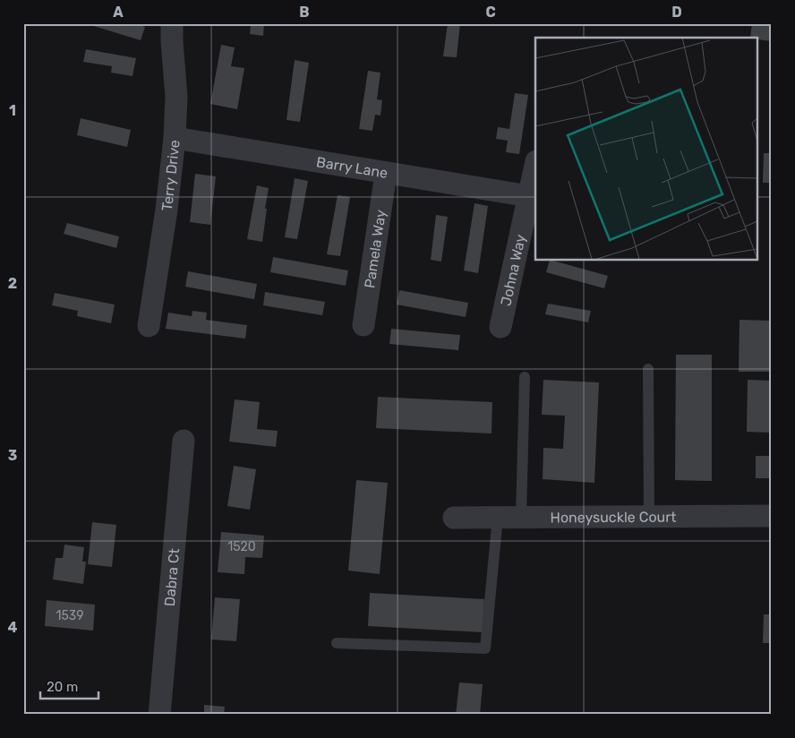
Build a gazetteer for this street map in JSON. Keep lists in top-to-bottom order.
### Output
{
  "streets": {
    "street": [
      "Barry Lane",
      "Terry Drive",
      "Pamela Way",
      "Johna Way",
      "Honeysuckle Court",
      "Dabra Ct"
    ]
  },
  "crossings": [
    ["Barry Lane", "Terry Drive"],
    ["Barry Lane", "Pamela Way"],
    ["Barry Lane", "Johna Way"]
  ],
  "house_numbers": ["1520", "1539"],
  "scale_bar": "20 m",
  "grid": {
    "columns": [
      "A",
      "B",
      "C",
      "D"
    ],
    "rows": [
      "1",
      "2",
      "3",
      "4"
    ]
  }
}
